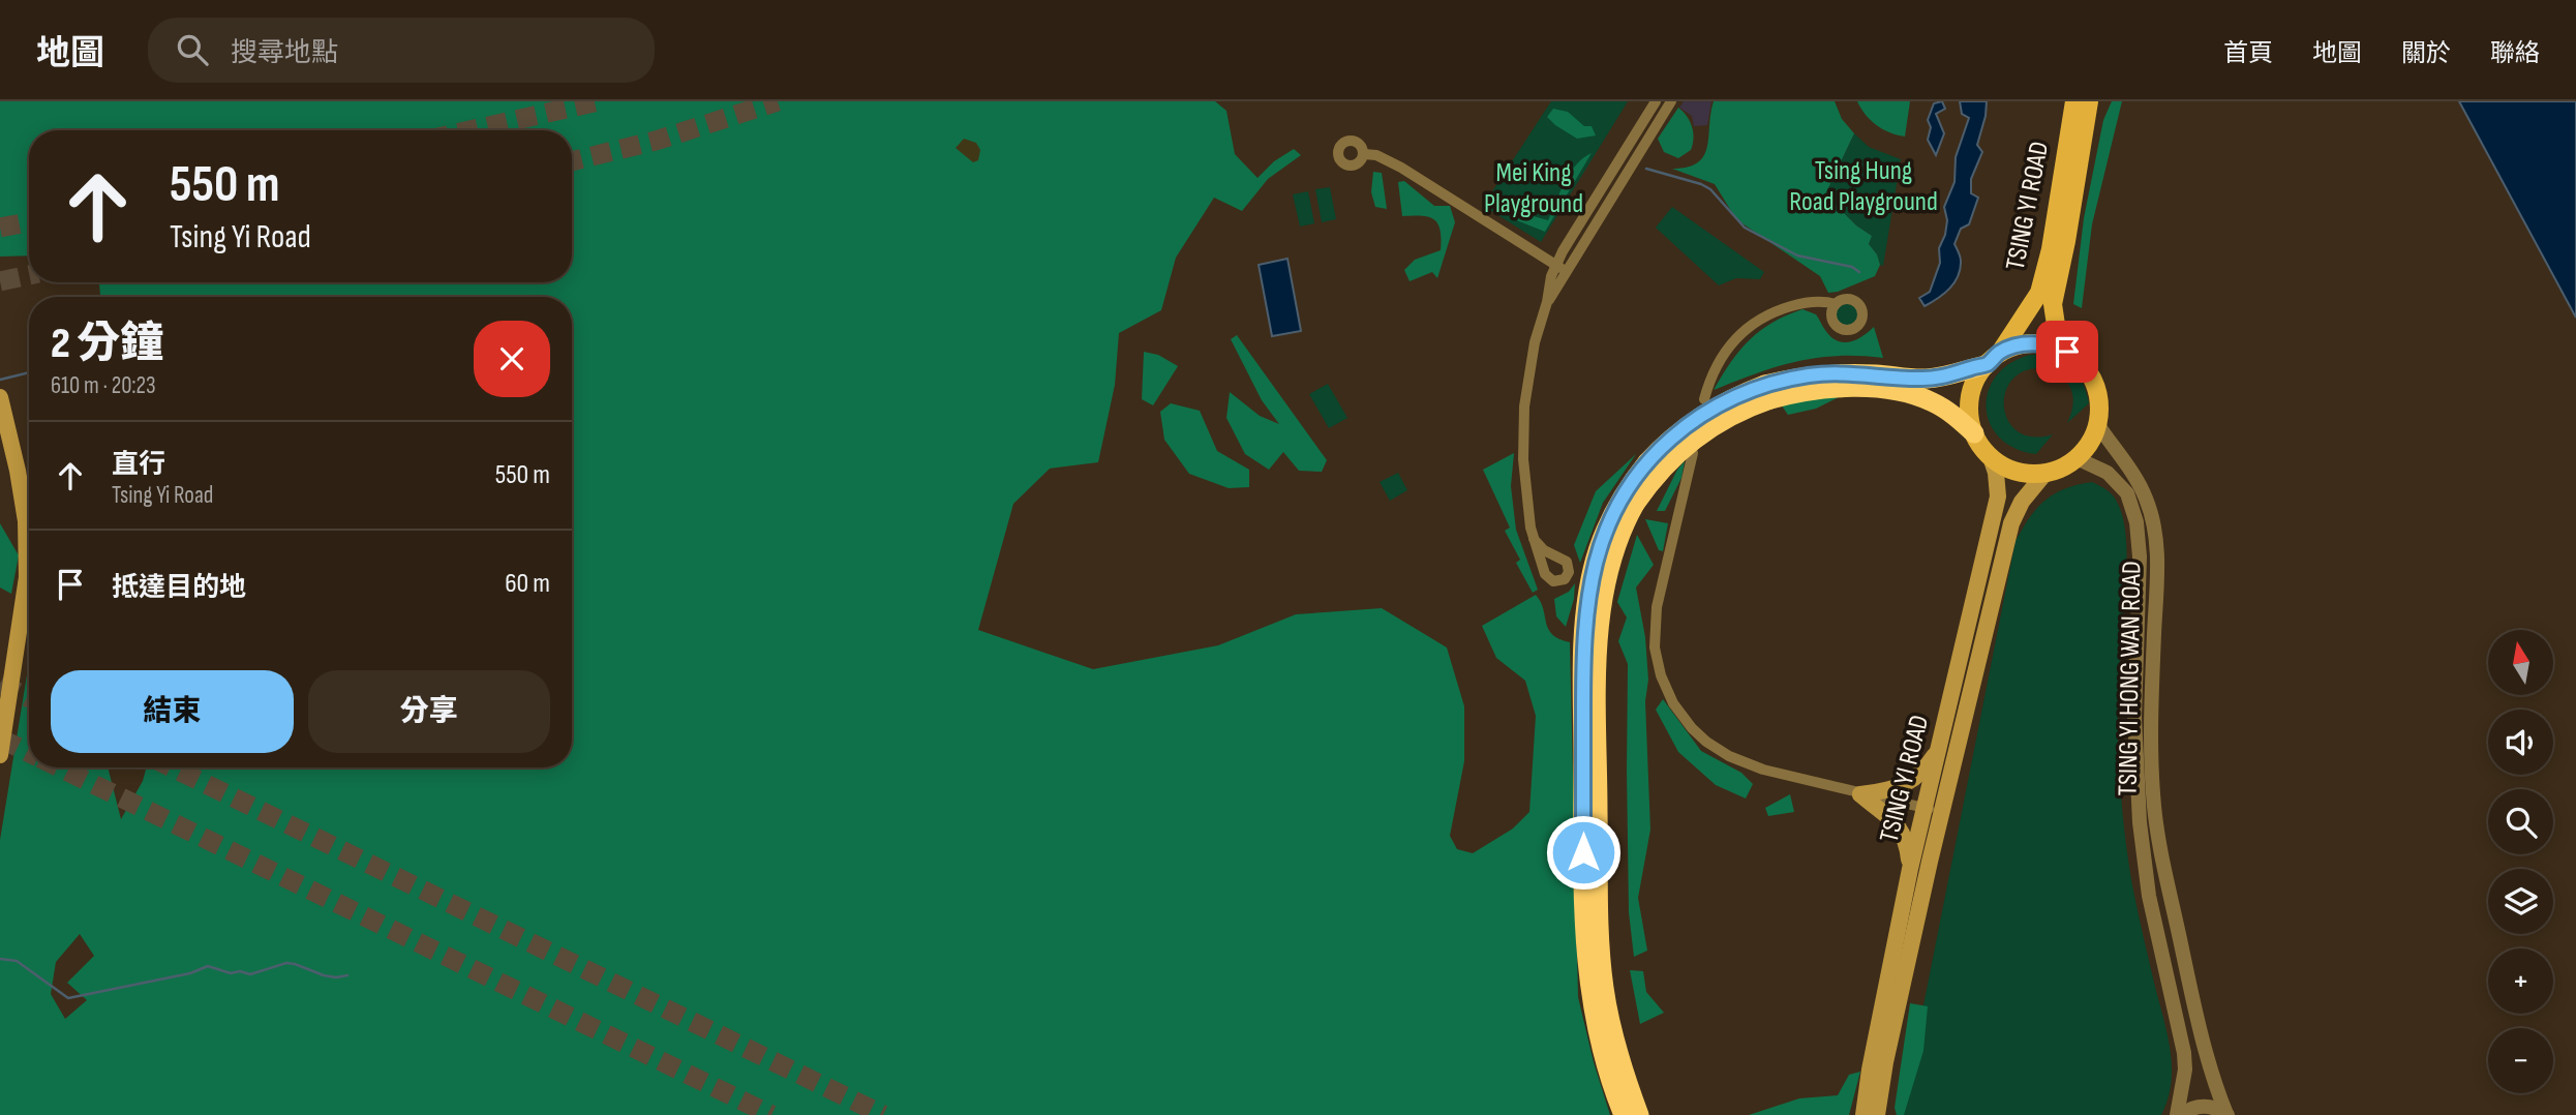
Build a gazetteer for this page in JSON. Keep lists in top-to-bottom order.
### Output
{
  "streets": {
    "main road": ["TSING YI ROAD"],
    "street": ["TSING YI HONG WAN ROAD"]
  },
  "crossings": [
    ["TSING YI ROAD", "TSING YI HONG WAN ROAD"]
  ],
  "parks": ["Tsing Hung Road Playground", "Mei King Playground"],
  "north": "top",
  "page": {
    "header": "地圖",
    "search": "搜尋地點",
    "nav": [
      "首頁",
      "地圖",
      "關於",
      "聯絡"
    ],
    "turn": ["550 m", "Tsing Yi Road"],
    "heading": ["2 分鐘", "610 m · 20:23"],
    "list": [
      {
        "name": "直行",
        "note": "Tsing Yi Road",
        "value": "550 m"
      },
      {
        "name": "抵達目的地",
        "value": "60 m"
      }
    ],
    "map_buttons": ["+", "−"],
    "buttons": ["結束", "分享"]
  }
}
